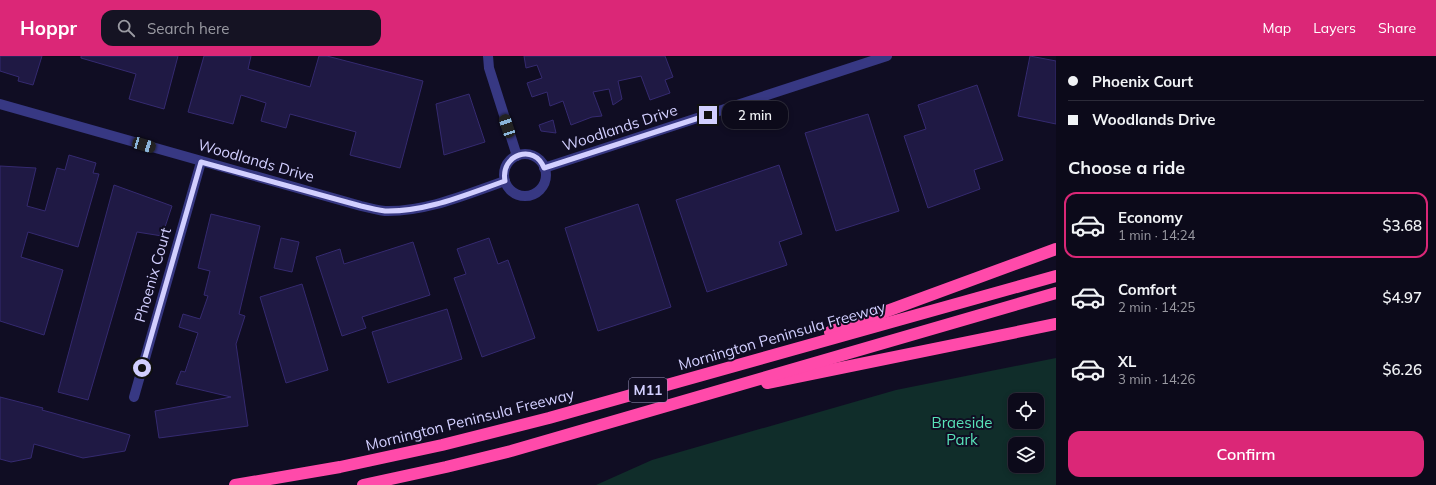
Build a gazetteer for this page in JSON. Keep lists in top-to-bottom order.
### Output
{
  "streets": {
    "highway": ["Mornington Peninsula Freeway", "M11"],
    "street": ["Woodlands Drive", "Phoenix Court"]
  },
  "crossings": [
    ["Woodlands Drive", "Phoenix Court"]
  ],
  "parks": ["Braeside Park"],
  "page": {
    "header": "Hoppr",
    "search": "Search here",
    "nav": ["Map", "Layers", "Share"],
    "banner": ["Phoenix Court", "Woodlands Drive"],
    "bubble": "2 min",
    "heading": "Choose a ride",
    "list": [
      {
        "name": "Economy",
        "note": "1 min · 14:24",
        "value": "$3.68"
      },
      {
        "name": "Comfort",
        "note": "2 min · 14:25",
        "value": "$4.97"
      },
      {
        "name": "XL",
        "note": "3 min · 14:26",
        "value": "$6.26"
      }
    ],
    "buttons": "Confirm"
  }
}
